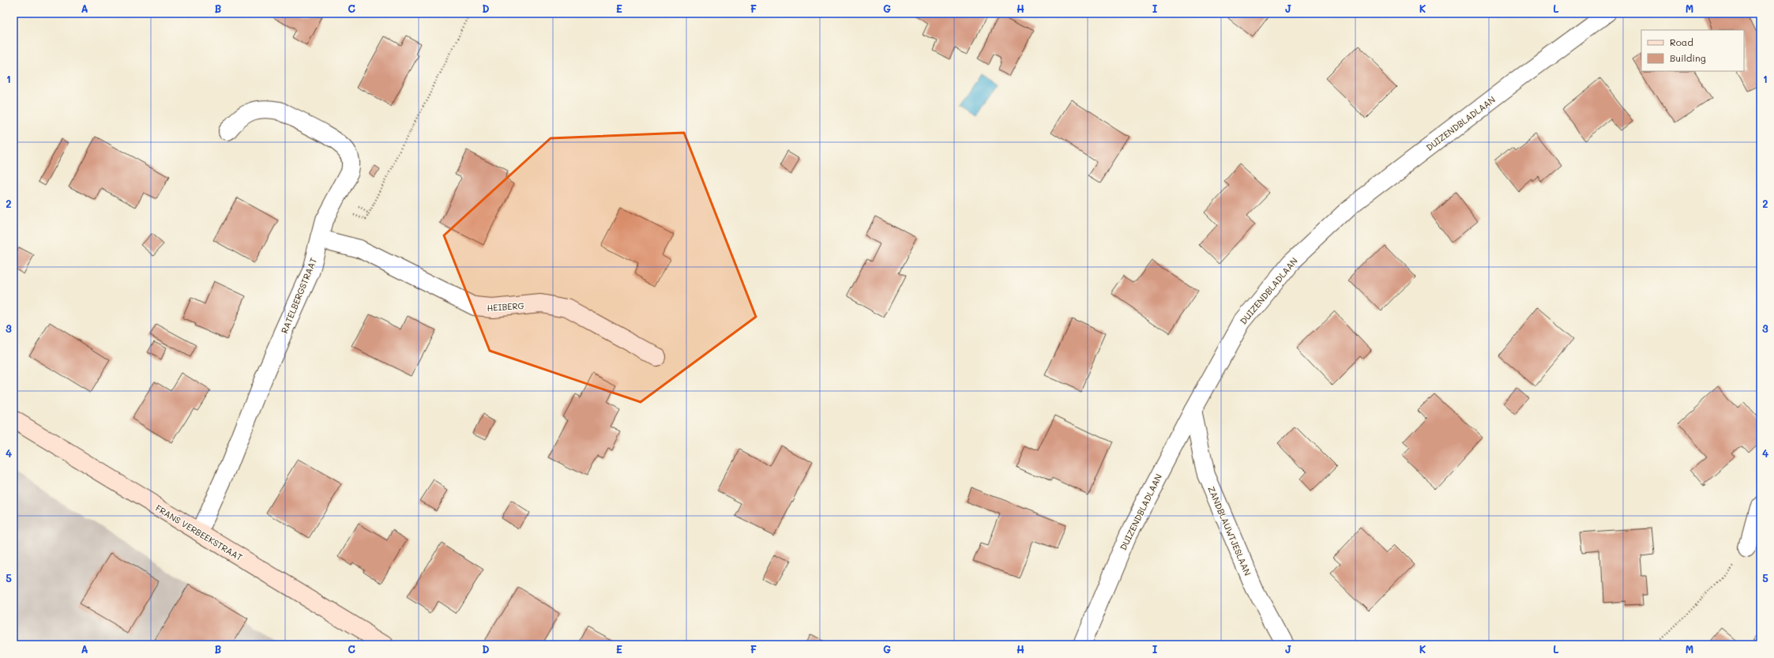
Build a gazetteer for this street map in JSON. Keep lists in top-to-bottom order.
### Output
{
  "streets": {
    "main road": ["FRANS VERBEEKSTRAAT"],
    "street": [
      "DUIZENDBLADLAAN",
      "RATELBERGSTRAAT",
      "HEIBERG",
      "ZANDBLAUWTJESLAAN"
    ]
  },
  "crossings": [
    ["DUIZENDBLADLAAN", "ZANDBLAUWTJESLAAN"],
    ["RATELBERGSTRAAT", "HEIBERG"],
    ["RATELBERGSTRAAT", "FRANS VERBEEKSTRAAT"]
  ],
  "legend": ["Road", "Building"],
  "grid": {
    "columns": [
      "A",
      "B",
      "C",
      "D",
      "E",
      "F",
      "G",
      "H",
      "I",
      "J",
      "K",
      "L",
      "M"
    ],
    "rows": [
      "1",
      "2",
      "3",
      "4",
      "5"
    ]
  }
}
